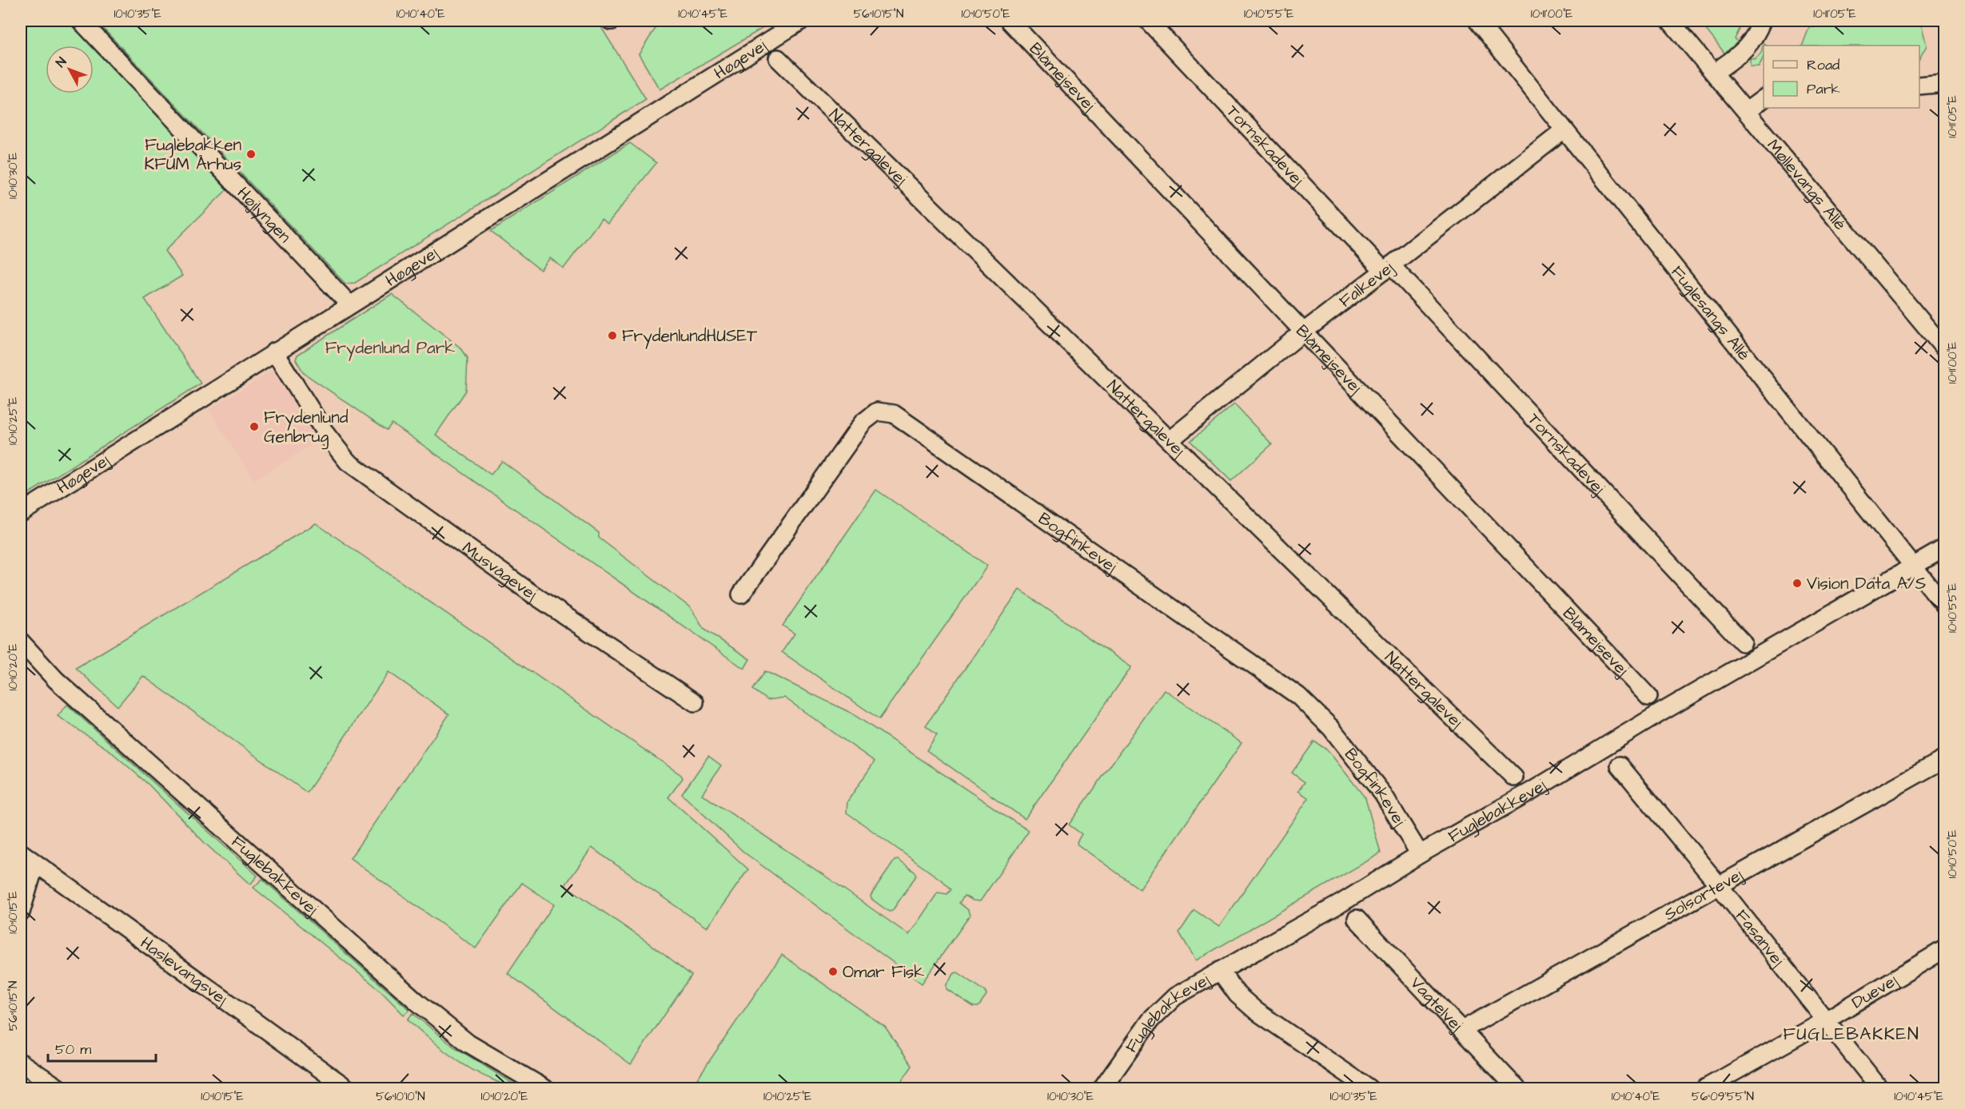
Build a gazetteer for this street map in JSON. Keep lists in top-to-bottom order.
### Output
{
  "streets": {
    "street": [
      "Høgevej",
      "Blåmejsevej",
      "Tornskadevej",
      "Nattergalevej",
      "Møllevangs Allé",
      "Højlyngen",
      "Falkevej",
      "Fuglesangs Allé",
      "Bogfinkevej",
      "Musvågevej",
      "Fuglebakkevej",
      "Solsortevej",
      "Fasanvej",
      "Haslevangsvej",
      "Duevej",
      "Vagtelvej"
    ]
  },
  "crossings": [
    ["Høgevej", "Højlyngen"],
    ["Høgevej", "Musvågevej"],
    ["Blåmejsevej", "Falkevej"],
    ["Tornskadevej", "Falkevej"],
    ["Nattergalevej", "Falkevej"],
    ["Falkevej", "Fuglesangs Allé"],
    ["Fuglesangs Allé", "Fuglebakkevej"],
    ["Bogfinkevej", "Fuglebakkevej"],
    ["Solsortevej", "Fasanvej"],
    ["Solsortevej", "Vagtelvej"],
    ["Fasanvej", "Duevej"]
  ],
  "districts": ["FUGLEBAKKEN"],
  "parks": ["Frydenlund Park"],
  "places": [
    "Fuglebakken KFUM Århus",
    "FrydenlundHUSET",
    "Frydenlund Genbrug",
    "Vision Data A/S",
    "Omar Fisk"
  ],
  "legend": ["Road", "Park"],
  "scale_bar": "50 m",
  "north": "top left",
  "coordinates": [
    "10°10'35\"E",
    "10°10'40\"E",
    "10°10'45\"E",
    "56°10'15\"N",
    "10°10'50\"E",
    "10°10'55\"E",
    "10°11'00\"E",
    "10°11'05\"E",
    "10°10'30\"E",
    "10°10'25\"E",
    "10°10'20\"E",
    "10°10'15\"E",
    "56°10'10\"N",
    "56°09'55\"N"
  ]
}
